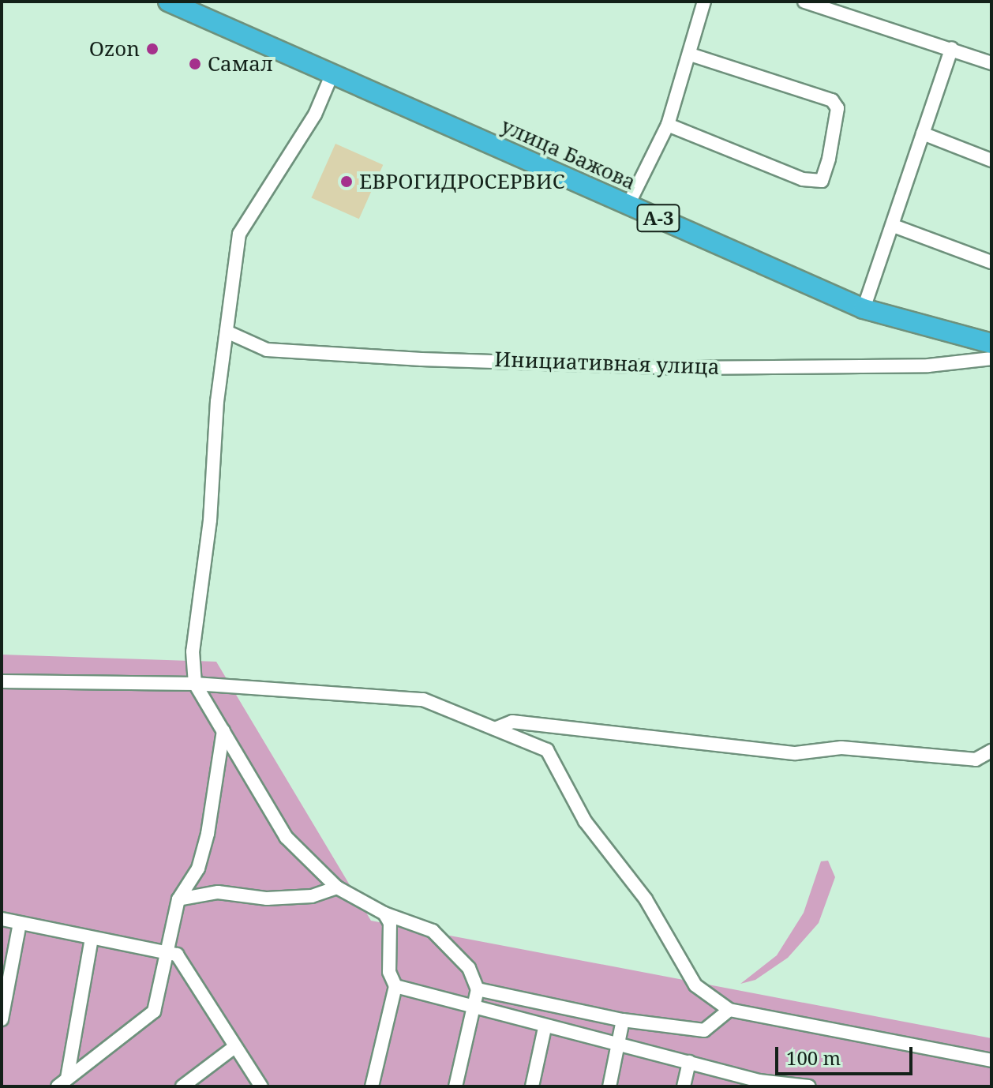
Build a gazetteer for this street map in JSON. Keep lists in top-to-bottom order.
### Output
{
  "streets": {
    "highway": ["улица Бажова", "A-3"],
    "street": ["Инициативная улица"]
  },
  "places": ["Ozon", "Самал", "ЕВРОГИДРОСЕРВИС"],
  "scale_bar": "100 m"
}
